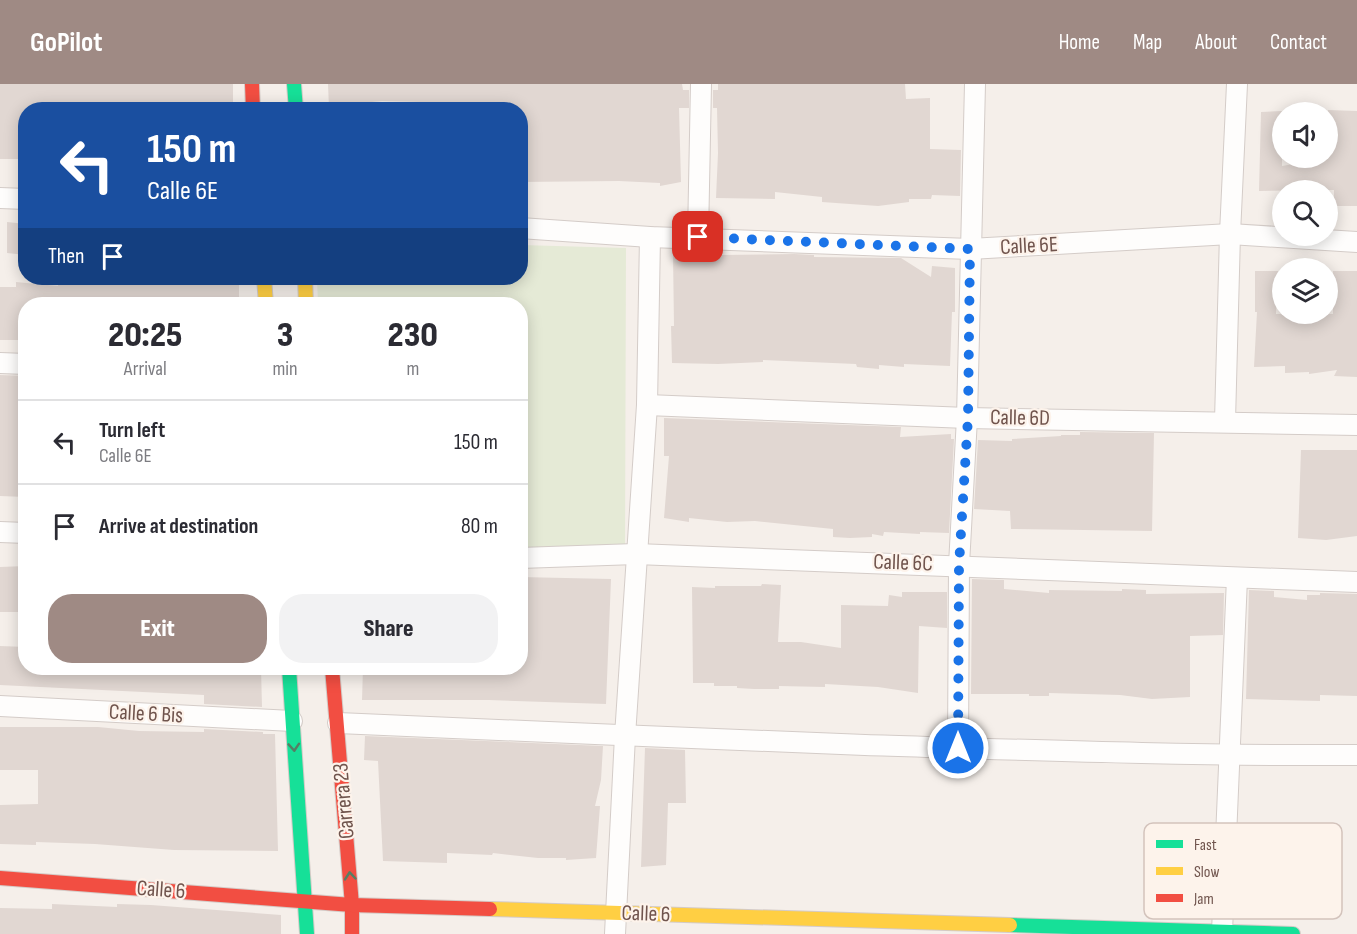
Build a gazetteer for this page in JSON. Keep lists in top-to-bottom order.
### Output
{
  "streets": {
    "street": [
      "Calle 6E",
      "Calle 6D",
      "Calle 6C",
      "Calle 6 Bis",
      "Carrera 23",
      "Calle 6"
    ]
  },
  "crossings": [
    ["Calle 6 Bis", "Carrera 23"],
    ["Carrera 23", "Calle 6"]
  ],
  "legend": ["Fast", "Slow", "Jam"],
  "page": {
    "header": "GoPilot",
    "nav": [
      "Home",
      "Map",
      "About",
      "Contact"
    ],
    "turn": ["150 m", "Calle 6E"],
    "then": "Then",
    "eta": [
      "20:25",
      "Arrival",
      "3",
      "min",
      "230",
      "m"
    ],
    "list": [
      {
        "name": "Turn left",
        "note": "Calle 6E",
        "value": "150 m"
      },
      {
        "name": "Arrive at destination",
        "value": "80 m"
      }
    ],
    "buttons": ["Exit", "Share"]
  }
}
